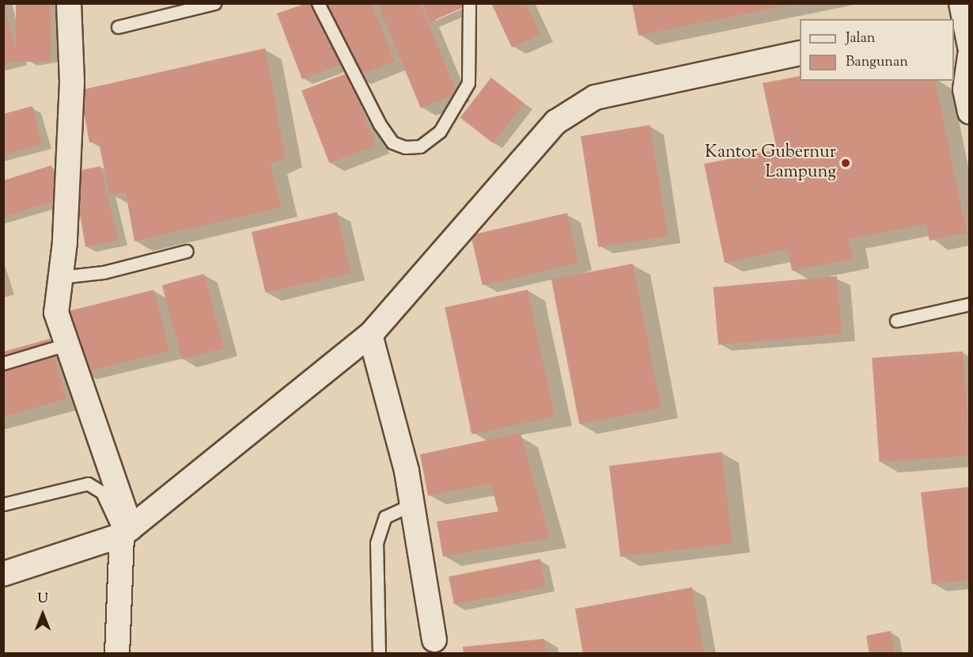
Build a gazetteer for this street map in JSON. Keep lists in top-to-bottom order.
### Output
{
  "places": ["Kantor Gubernur Lampung"],
  "legend": ["Jalan", "Bangunan"],
  "north": "top"
}
